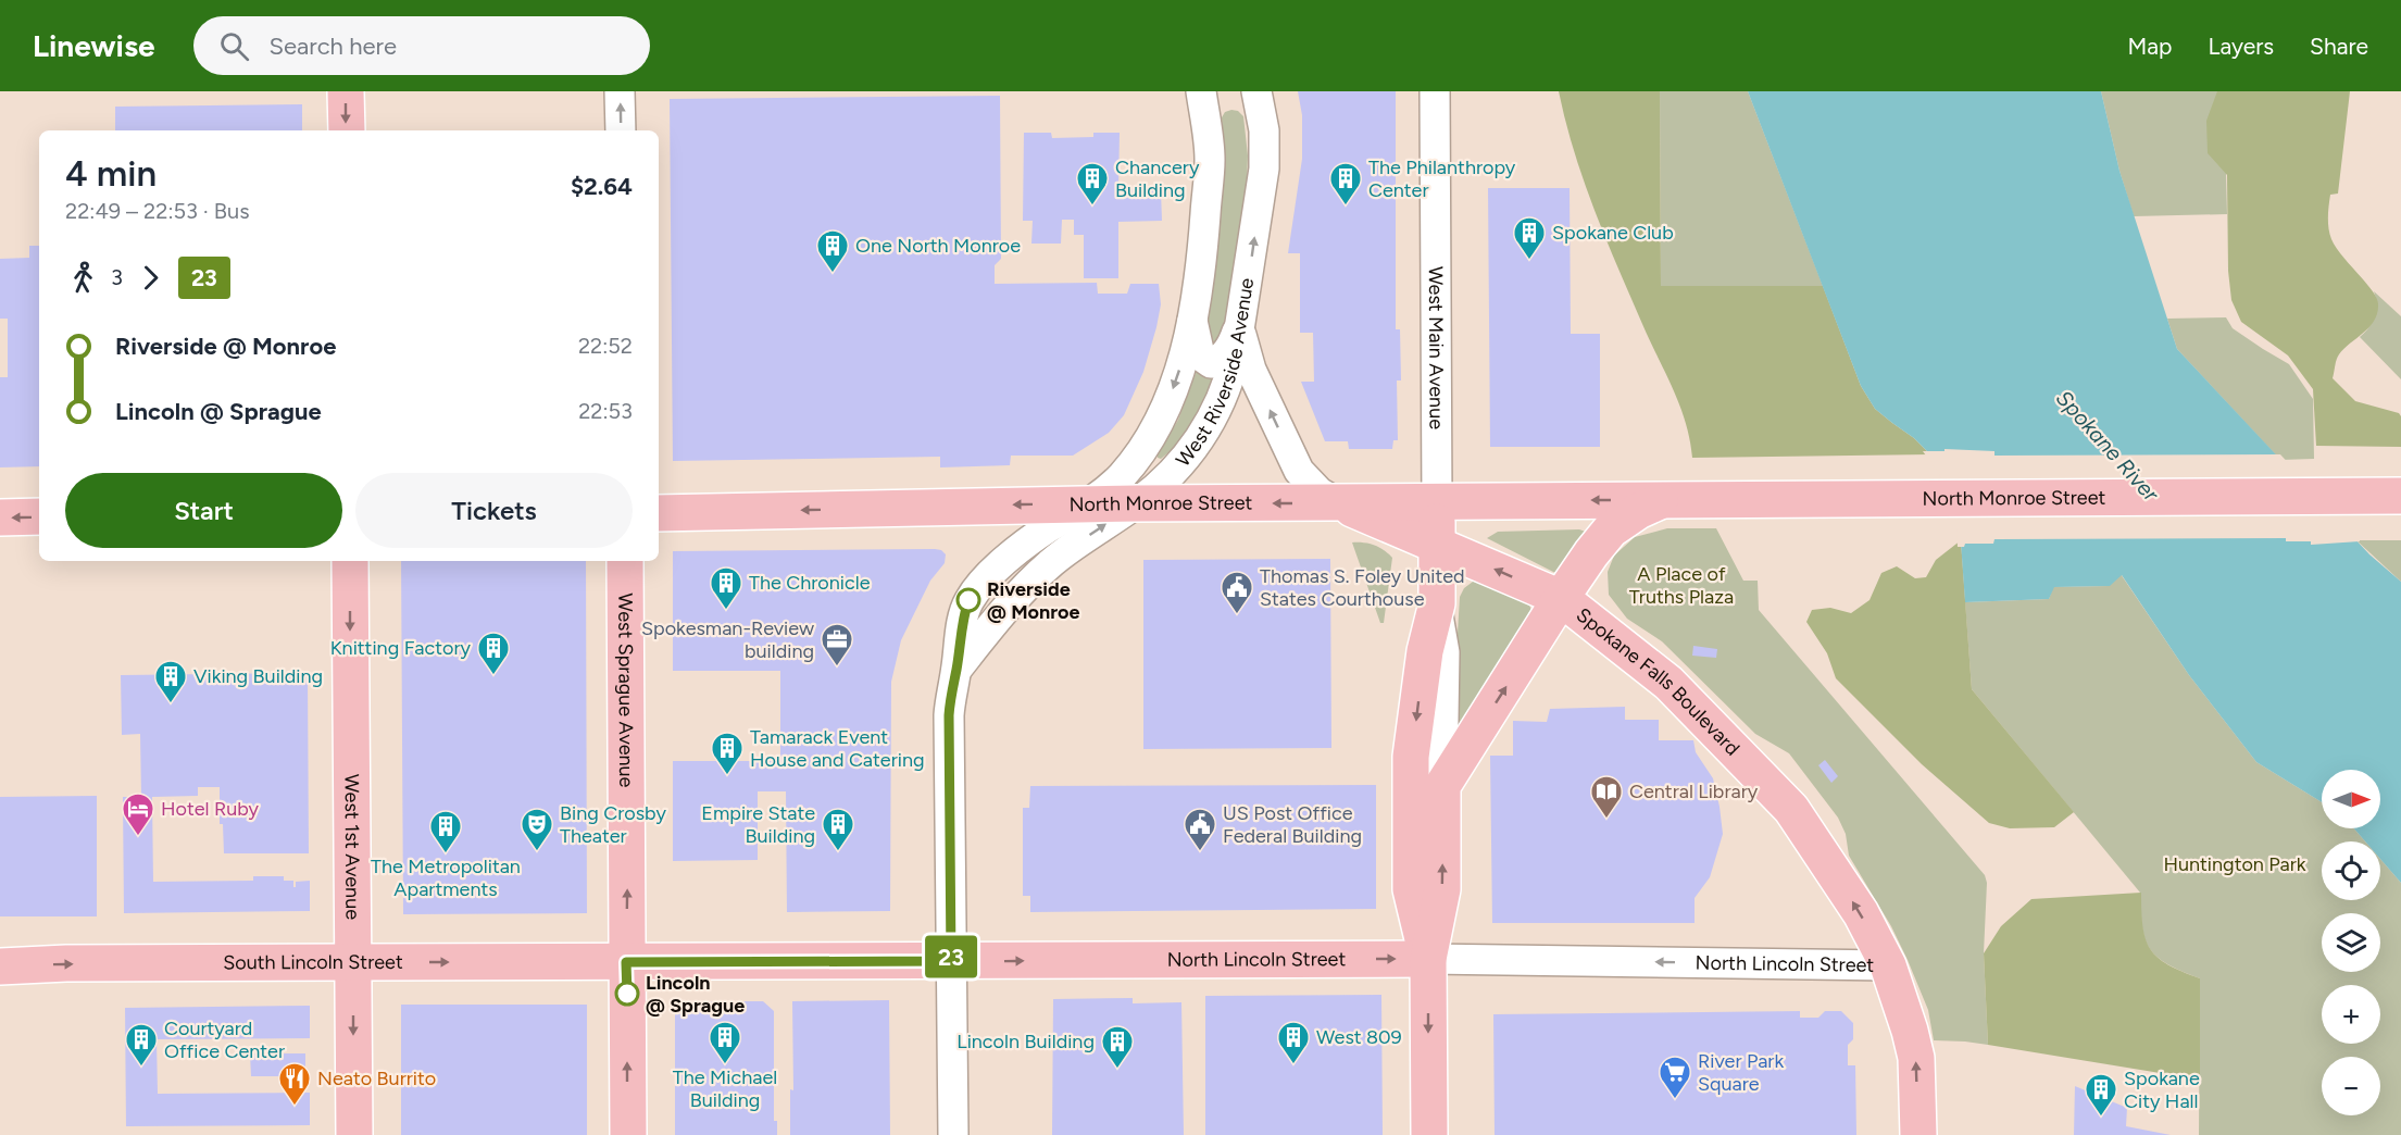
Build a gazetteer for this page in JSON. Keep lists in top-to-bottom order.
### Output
{
  "streets": {
    "main road": [
      "West Main Avenue",
      "North Monroe Street",
      "Spokane Falls Boulevard",
      "West Sprague Avenue",
      "West 1st Avenue",
      "North Lincoln Street",
      "South Lincoln Street"
    ],
    "street": ["West Riverside Avenue"]
  },
  "crossings": [
    ["West Main Avenue", "North Monroe Street"],
    ["West Main Avenue", "Spokane Falls Boulevard"],
    ["West Main Avenue", "North Lincoln Street"],
    ["West Riverside Avenue", "North Monroe Street"],
    ["West Riverside Avenue", "North Lincoln Street"],
    ["North Monroe Street", "Spokane Falls Boulevard"],
    ["Spokane Falls Boulevard", "North Lincoln Street"],
    ["West Sprague Avenue", "North Lincoln Street"],
    ["West Sprague Avenue", "South Lincoln Street"],
    ["West 1st Avenue", "South Lincoln Street"],
    ["North Lincoln Street", "South Lincoln Street"]
  ],
  "one_way": [
    "Spokane Falls Boulevard",
    "West Sprague Avenue",
    "West 1st Avenue",
    "South Lincoln Street"
  ],
  "water": ["Spokane River"],
  "parks": ["A Place of Truths Plaza", "Huntington Park"],
  "places": {
    "building": [
      "Chancery Building",
      "The Philanthropy Center",
      "Spokane Club",
      "One North Monroe",
      "The Chronicle",
      "Knitting Factory",
      "Viking Building",
      "Tamarack Event House and Catering",
      "Empire State Building",
      "The Metropolitan Apartments",
      "The Michael Building",
      "West 809",
      "Courtyard Office Center",
      "Lincoln Building",
      "Spokane City Hall"
    ],
    "other": ["Riverside @ Monroe", "Lincoln @ Sprague"],
    "public building": ["Thomas S. Foley United States Courthouse", "US Post Office Federal Building"],
    "office": ["Spokesman-Review building"],
    "library": ["Central Library"],
    "hotel": ["Hotel Ruby"],
    "theatre": ["Bing Crosby Theater"],
    "supermarket": ["River Park Square"],
    "restaurant": ["Neato Burrito"]
  },
  "lines": ["bus line 23"],
  "north": "right",
  "page": {
    "header": "Linewise",
    "search": "Search here",
    "nav": ["Map", "Layers", "Share"],
    "on_map": "23",
    "heading": ["4 min", "22:49 – 22:53 · Bus", "$2.64"],
    "legs": ["3", "23"],
    "list": [
      {
        "name": "Riverside @ Monroe",
        "value": "22:52"
      },
      {
        "name": "Lincoln @ Sprague",
        "value": "22:53"
      }
    ],
    "buttons": ["Start", "Tickets"],
    "map_buttons": ["+", "−"]
  }
}
